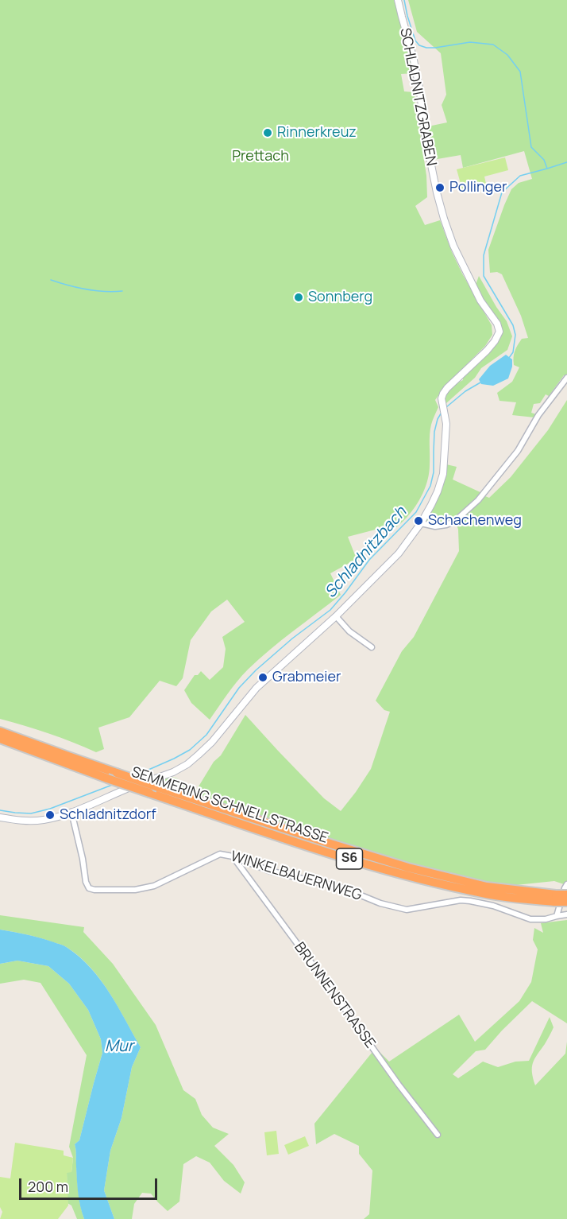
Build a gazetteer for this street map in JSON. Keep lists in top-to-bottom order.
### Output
{
  "streets": {
    "highway": ["SEMMERING SCHNELLSTRASSE", "S6"],
    "street": ["SCHLADNITZGRABEN", "WINKELBAUERNWEG", "BRUNNENSTRASSE"]
  },
  "crossings": [
    ["SCHLADNITZGRABEN", "WINKELBAUERNWEG"],
    ["WINKELBAUERNWEG", "BRUNNENSTRASSE"]
  ],
  "water": ["Schladnitzbach", "Mur"],
  "parks": ["Prettach"],
  "places": [
    "Rinnerkreuz",
    "Pollinger",
    "Sonnberg",
    "Schachenweg",
    "Grabmeier",
    "Schladnitzdorf"
  ],
  "scale_bar": "200 m"
}
